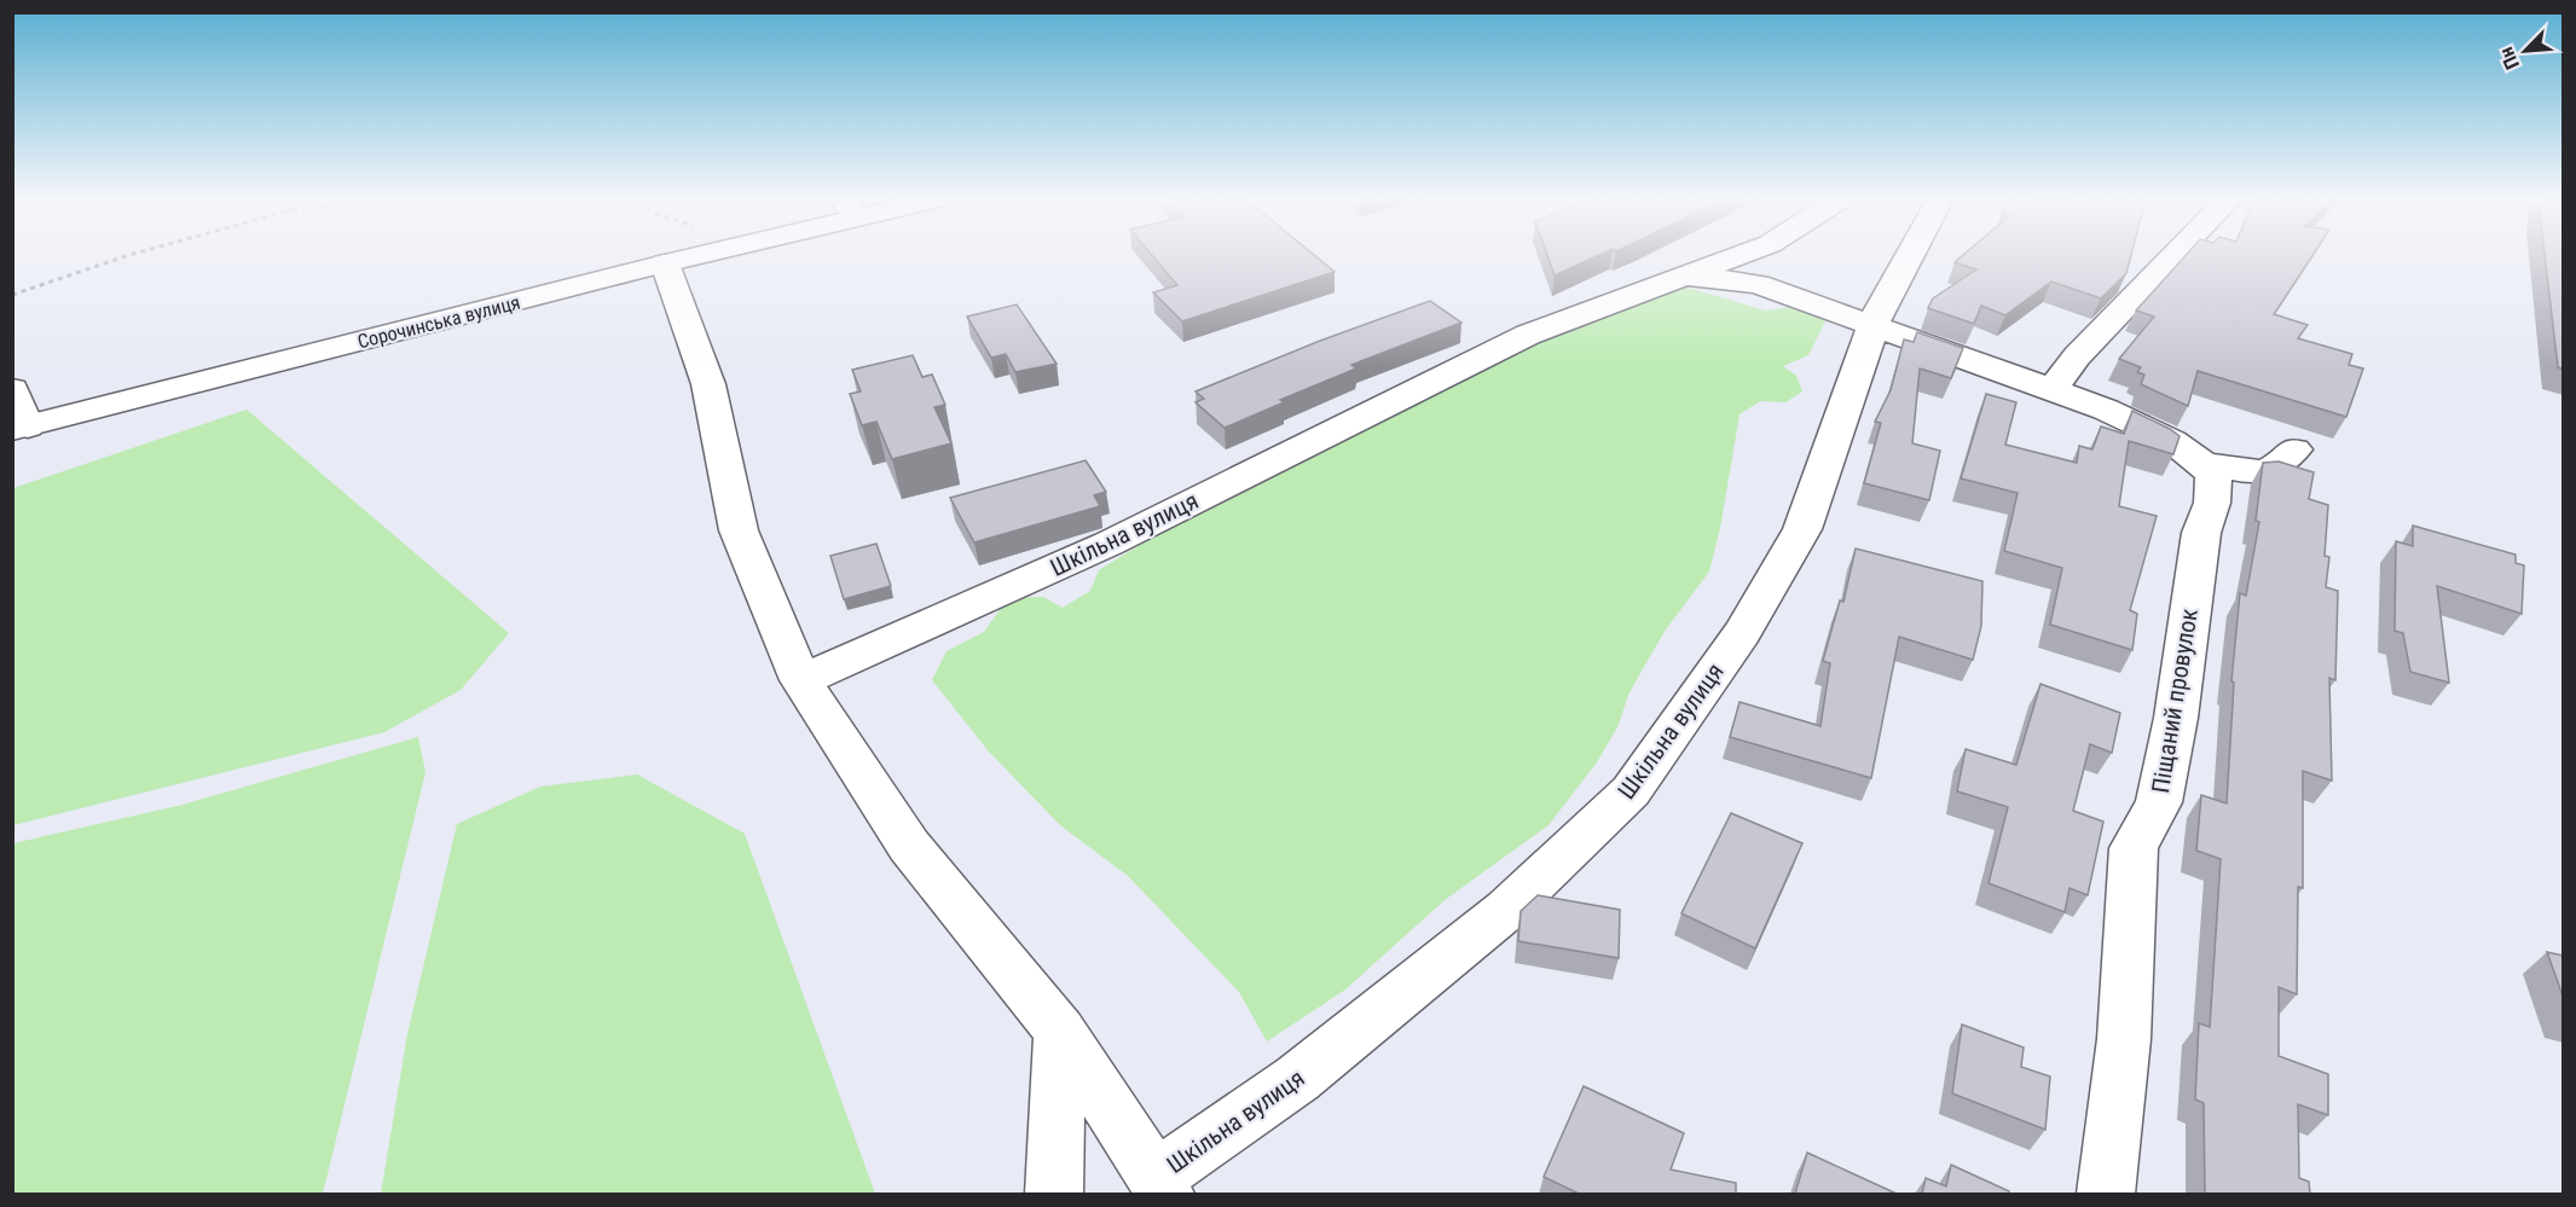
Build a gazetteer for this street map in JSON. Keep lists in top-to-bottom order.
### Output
{
  "streets": {
    "street": ["Сорочинська вулиця", "Шкільна вулиця", "Піщаний провулок"]
  },
  "north": "bottom left"
}
